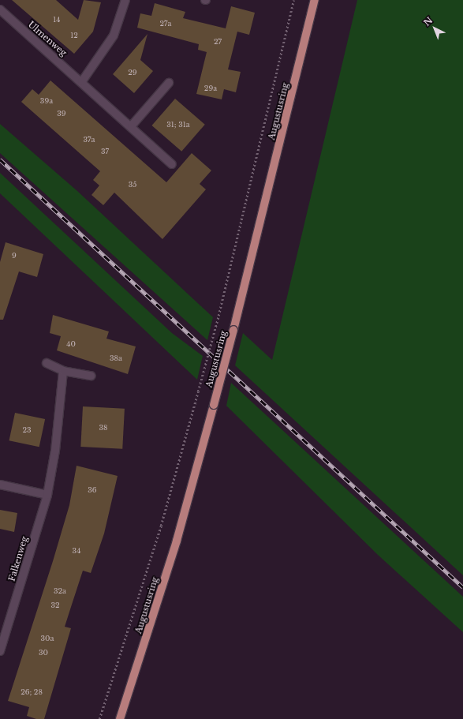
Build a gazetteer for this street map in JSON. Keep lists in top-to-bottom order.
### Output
{
  "streets": {
    "main road": ["Augustusring"],
    "street": ["Ulmenweg", "Falkenweg"]
  },
  "house_numbers": [
    "14",
    "27a",
    "12",
    "27",
    "29",
    "29a",
    "39a",
    "39",
    "31; 31a",
    "37a",
    "37",
    "35",
    "9",
    "40",
    "38a",
    "38",
    "23",
    "36",
    "34",
    "32a",
    "32",
    "30a",
    "30",
    "26; 28"
  ],
  "north": "top left"
}
